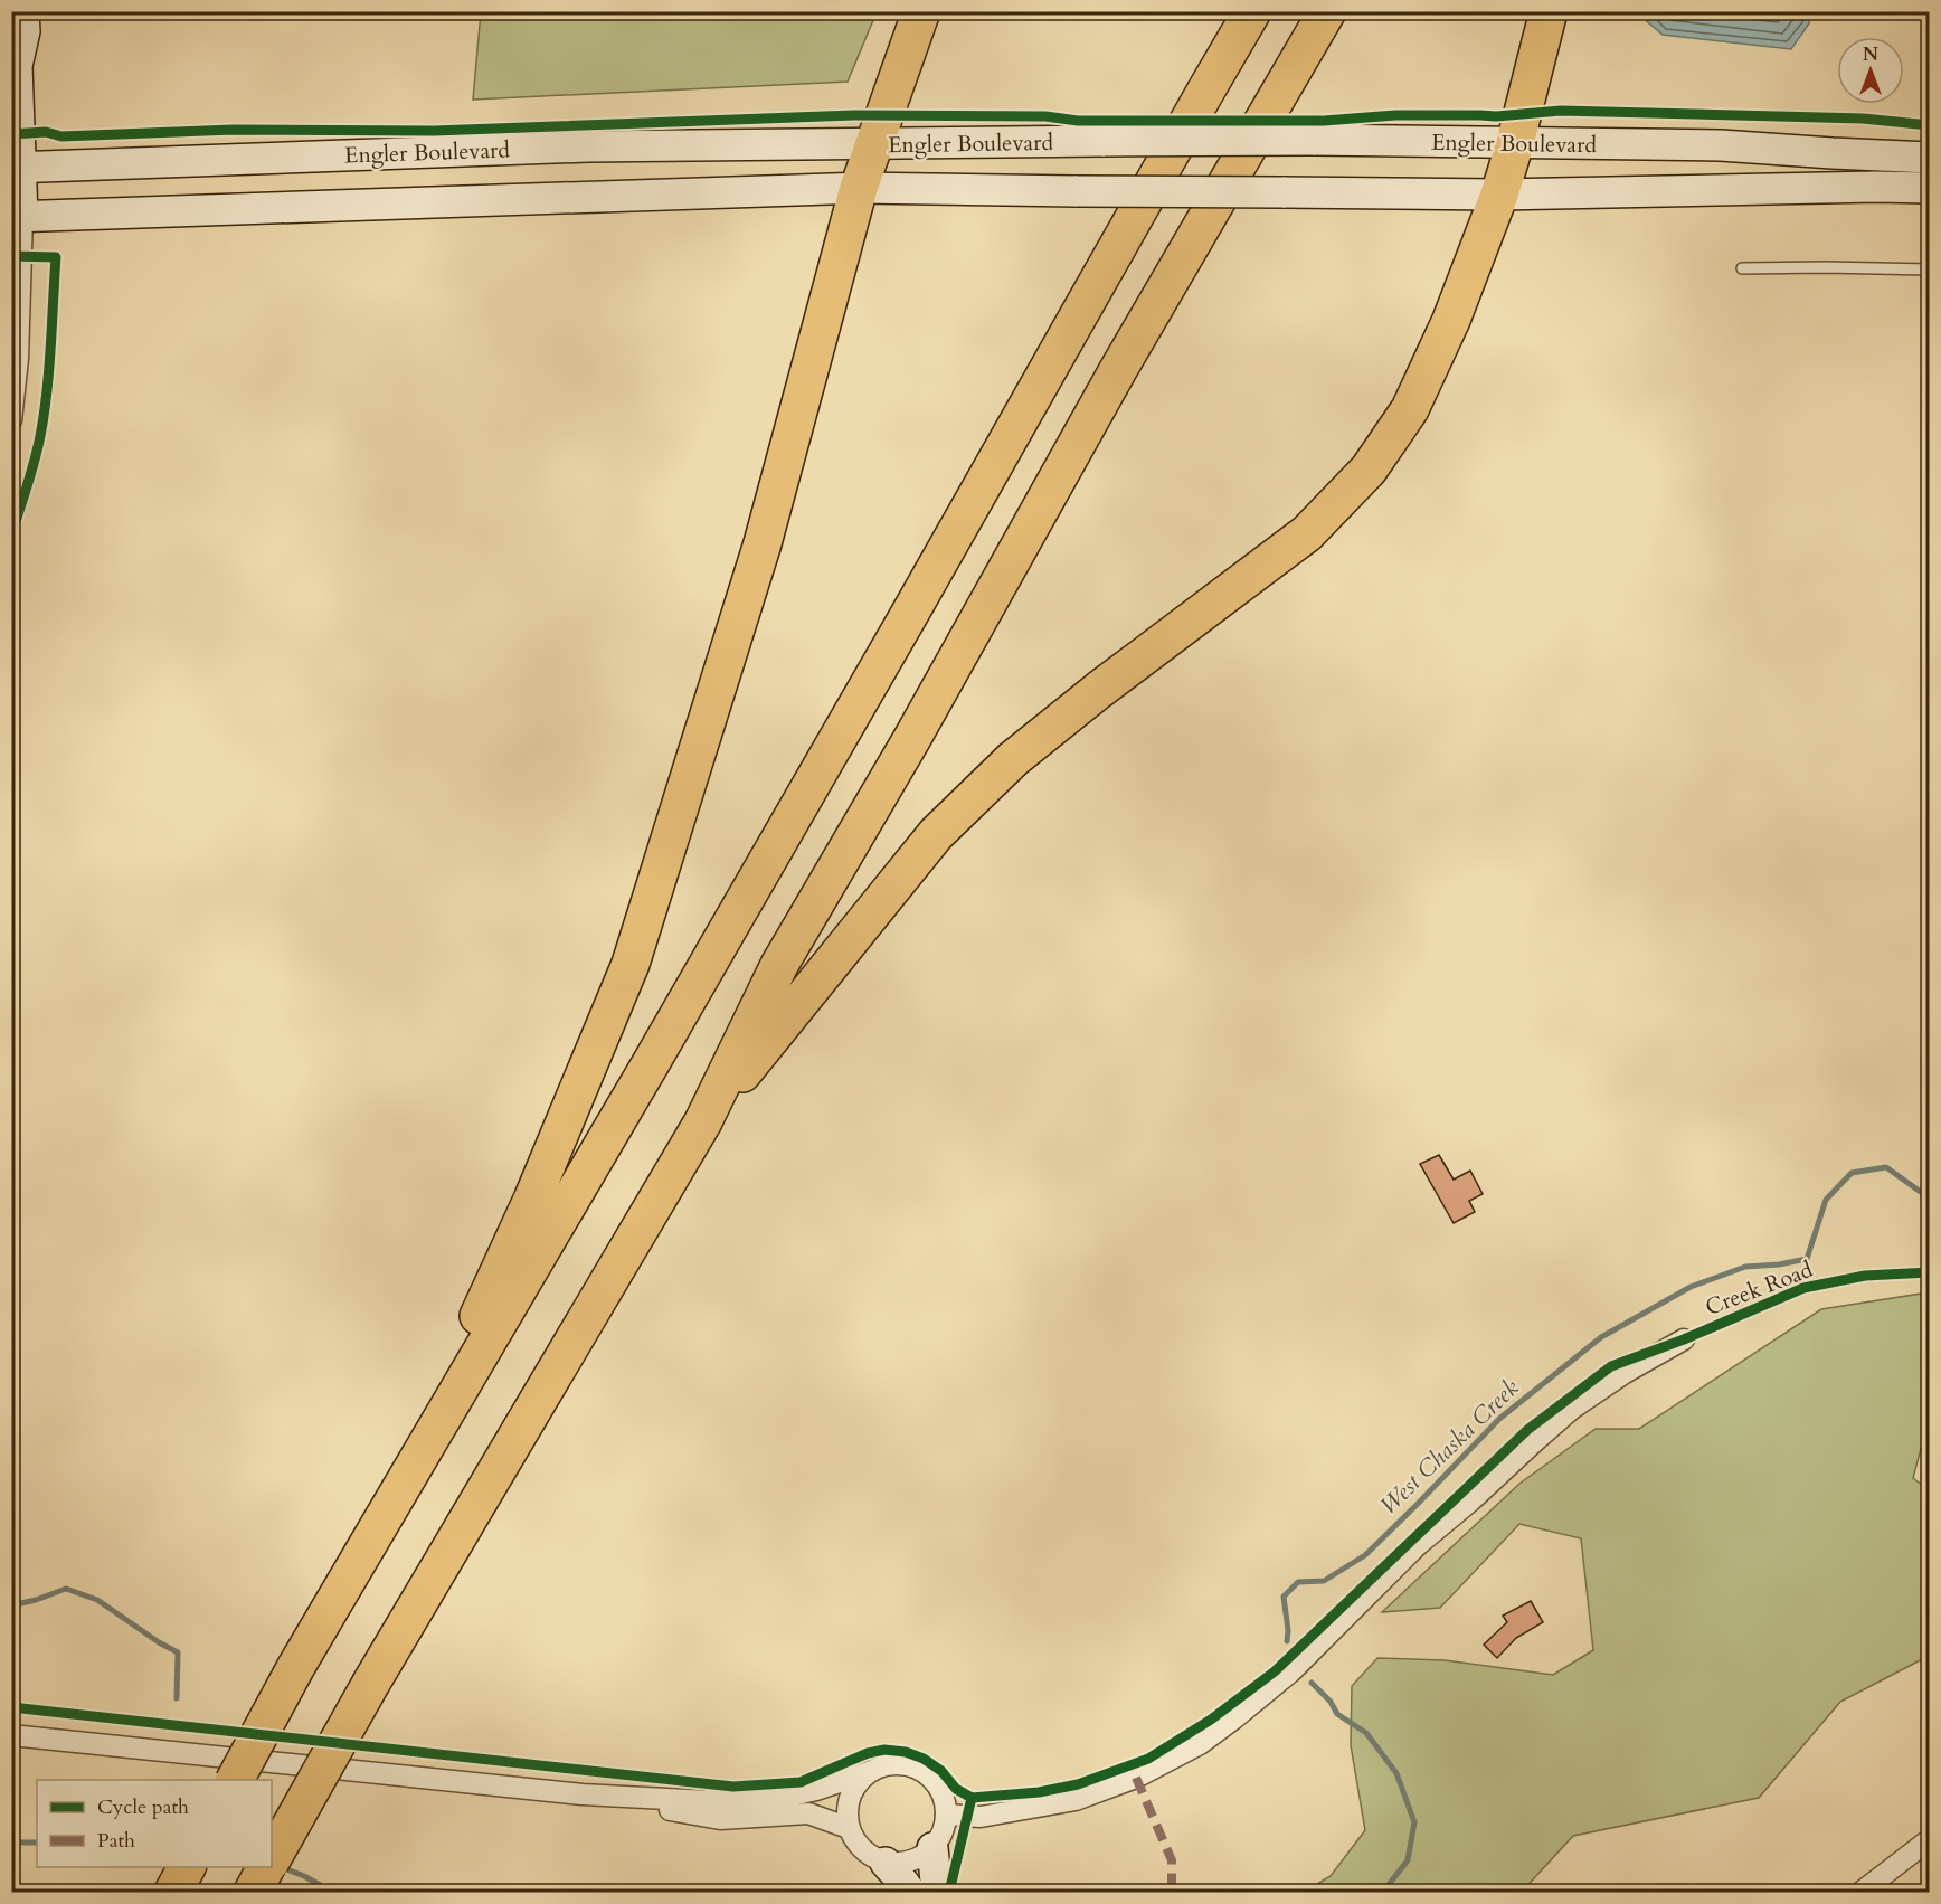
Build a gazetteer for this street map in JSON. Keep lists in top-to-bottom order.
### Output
{
  "streets": {
    "main road": ["Engler Boulevard"],
    "cycle path": ["Creek Road"]
  },
  "water": ["West Chaska Creek"],
  "legend": ["Cycle path", "Path"],
  "north": "top"
}
